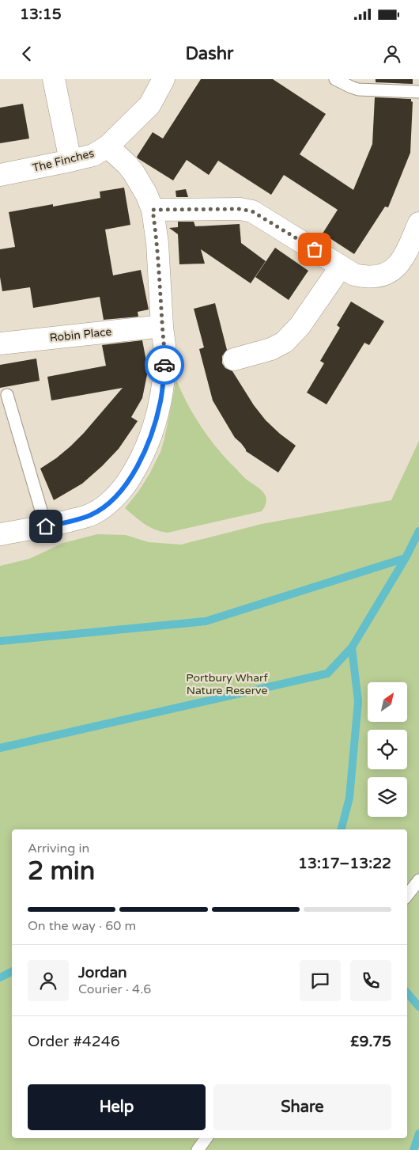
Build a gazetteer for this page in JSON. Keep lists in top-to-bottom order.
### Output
{
  "streets": {
    "street": ["The Finches", "Robin Place"]
  },
  "parks": ["Portbury Wharf Nature Reserve"],
  "north": "top right",
  "page": {
    "status": "13:15",
    "header": "Dashr",
    "heading": ["2 min", "Arriving in", "13:17–13:22"],
    "panel": [
      "Jordan",
      "Courier · 4.6",
      "Order #4246",
      "£9.75"
    ],
    "bar": "On the way · 60 m",
    "buttons": ["Help", "Share"]
  }
}
